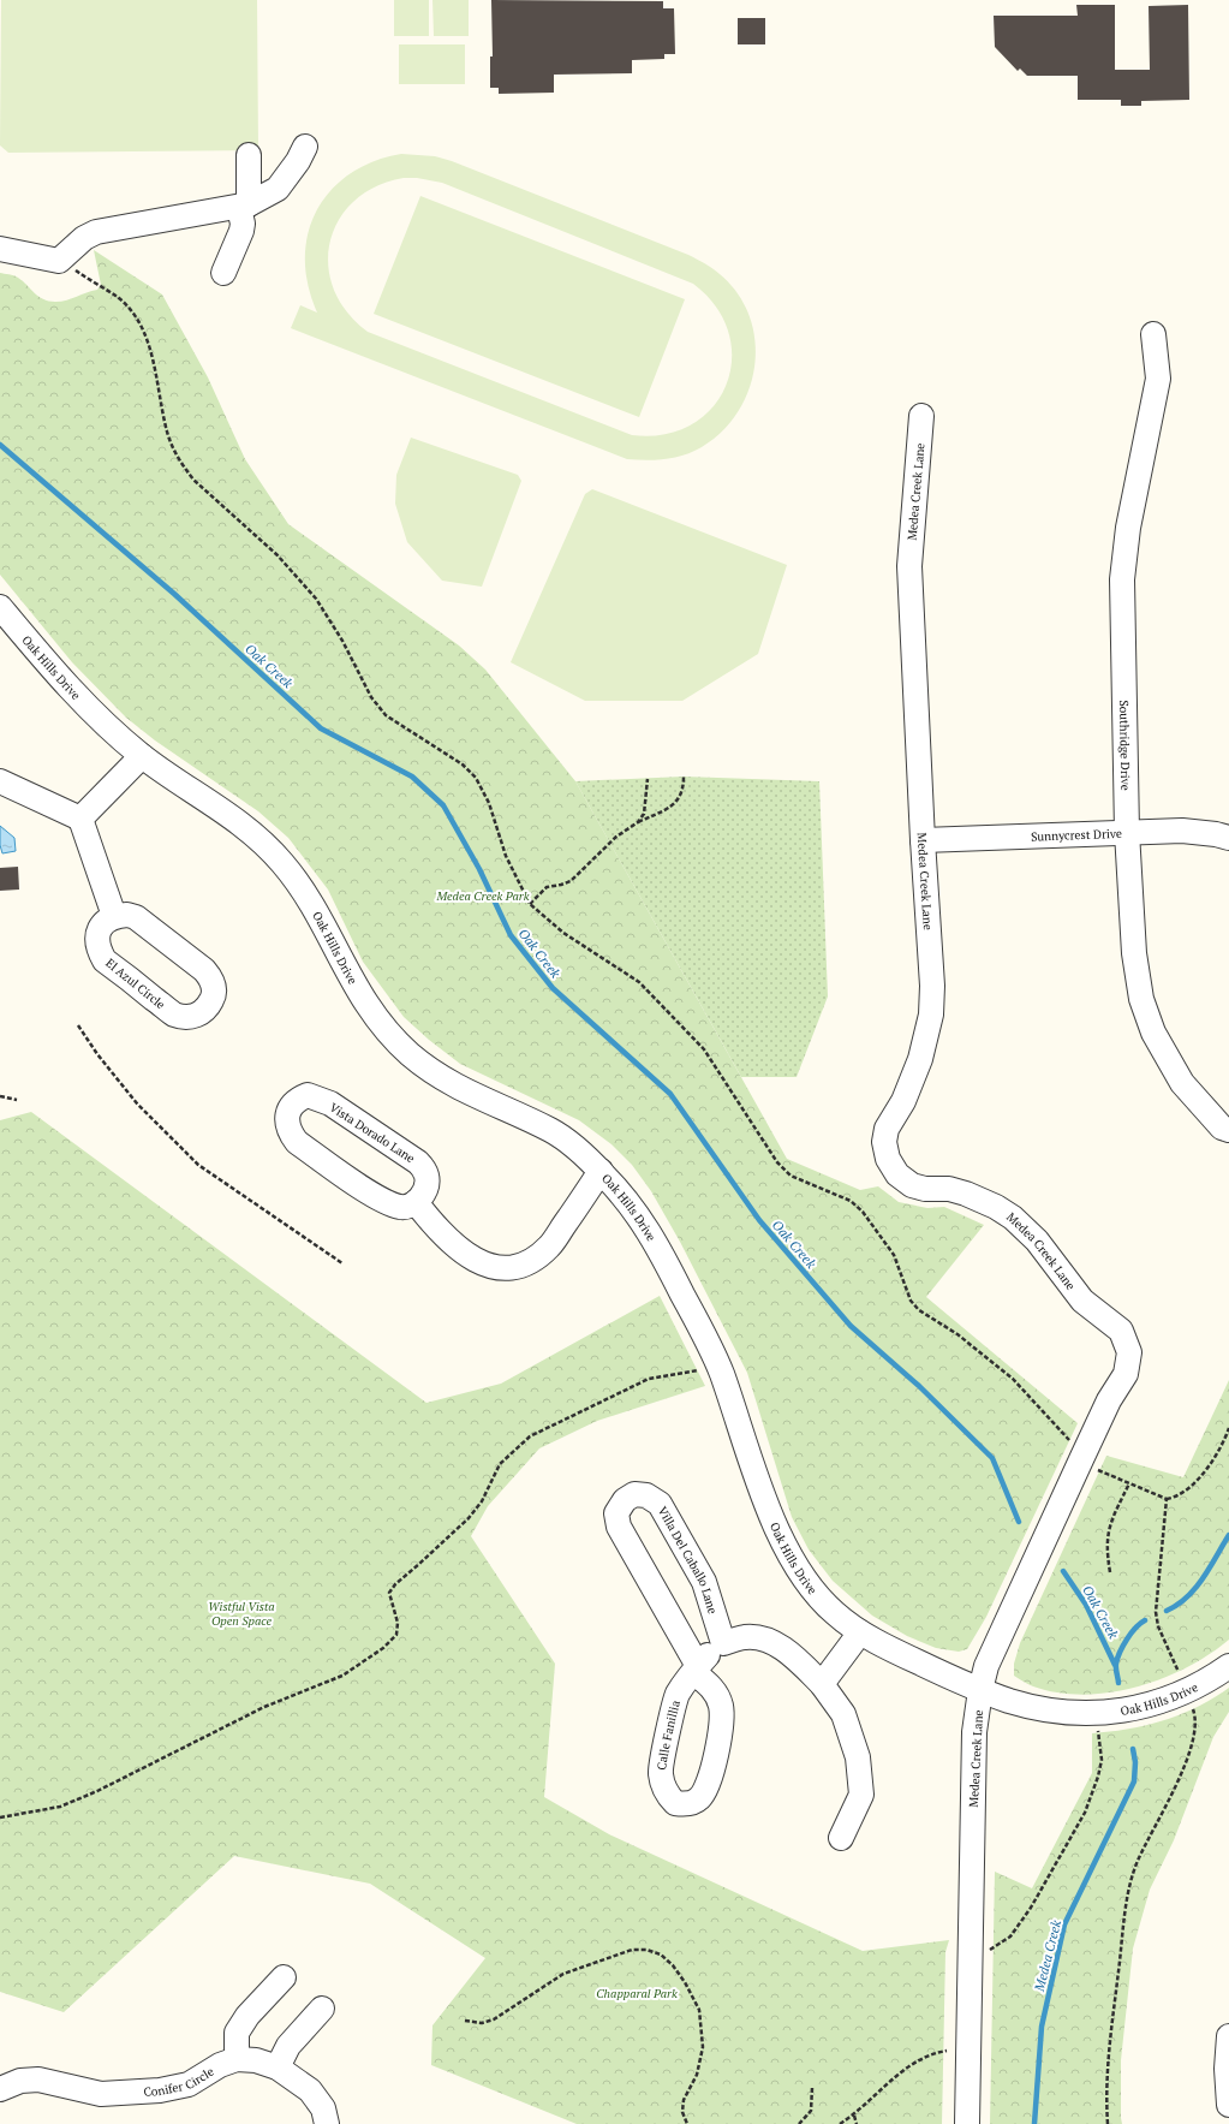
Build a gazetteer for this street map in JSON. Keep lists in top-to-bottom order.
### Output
{
  "streets": {
    "street": [
      "Medea Creek Lane",
      "Oak Hills Drive",
      "Southridge Drive",
      "Sunnycrest Drive",
      "El Azul Circle",
      "Vista Dorado Lane",
      "Villa Del Caballo Lane",
      "Calle Fanillia",
      "Conifer Circle"
    ]
  },
  "crossings": [
    ["Medea Creek Lane", "Oak Hills Drive"],
    ["Medea Creek Lane", "Sunnycrest Drive"],
    ["Southridge Drive", "Sunnycrest Drive"],
    ["Villa Del Caballo Lane", "Calle Fanillia"]
  ],
  "water": ["Oak Creek", "Medea Creek"],
  "parks": ["Medea Creek Park", "Wistful Vista Open Space", "Chapparal Park"]
}
